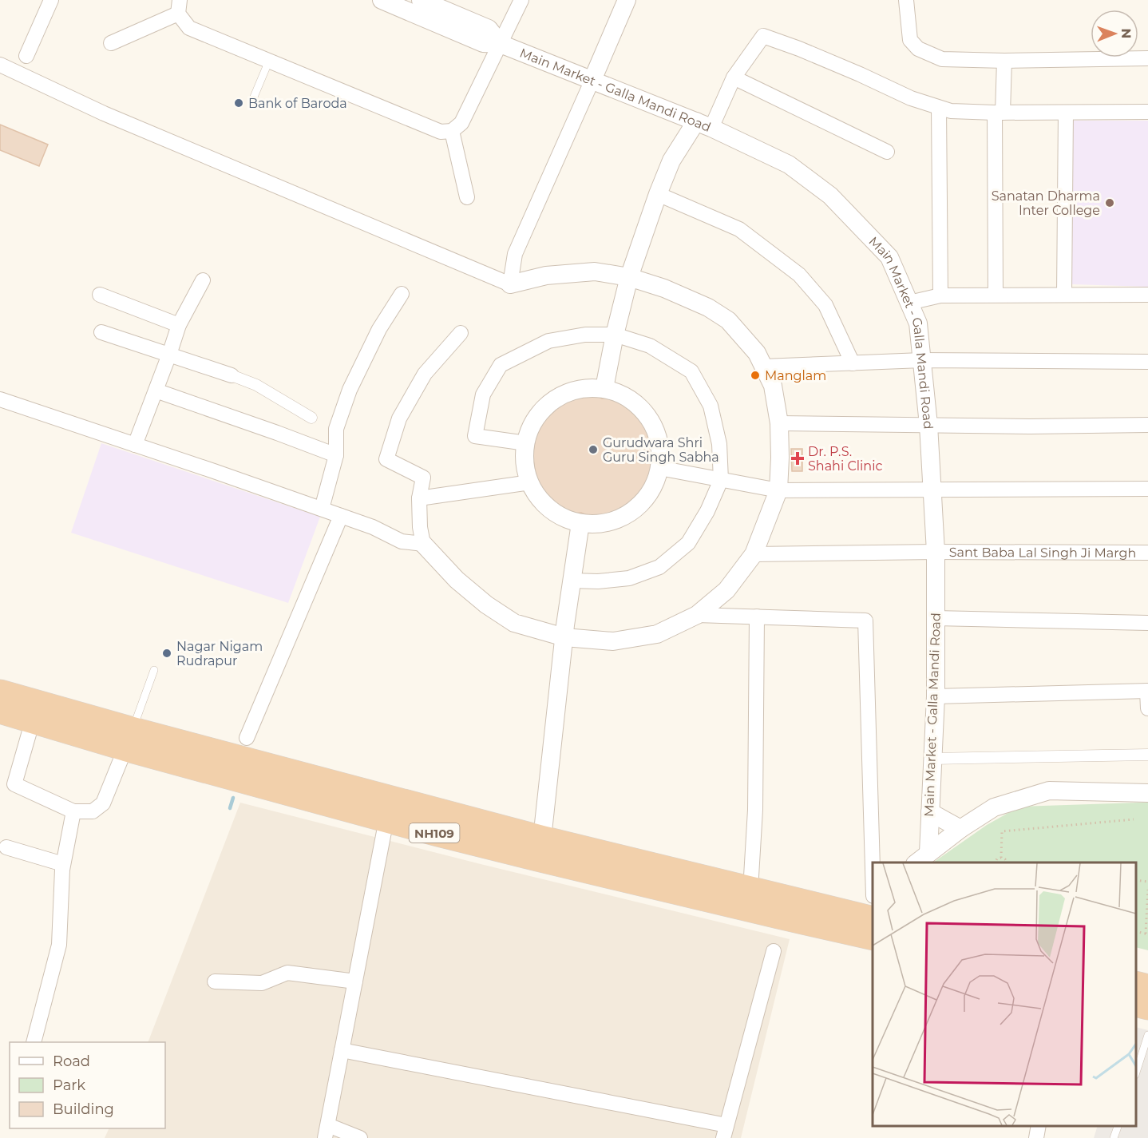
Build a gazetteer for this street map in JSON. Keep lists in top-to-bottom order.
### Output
{
  "streets": {
    "highway": ["NH109"],
    "street": ["Main Market - Galla Mandi Road", "Sant Baba Lal Singh Ji Margh"]
  },
  "crossings": [
    ["Main Market - Galla Mandi Road", "Sant Baba Lal Singh Ji Margh"]
  ],
  "places": {
    "other": [
      "Bank of Baroda",
      "Sanatan Dharma Inter College",
      "Manglam",
      "Gurudwara Shri Guru Singh Sabha",
      "Nagar Nigam Rudrapur"
    ],
    "health": ["Dr. P.S. Shahi Clinic"]
  },
  "legend": ["Road", "Park", "Building"],
  "north": "right"
}
